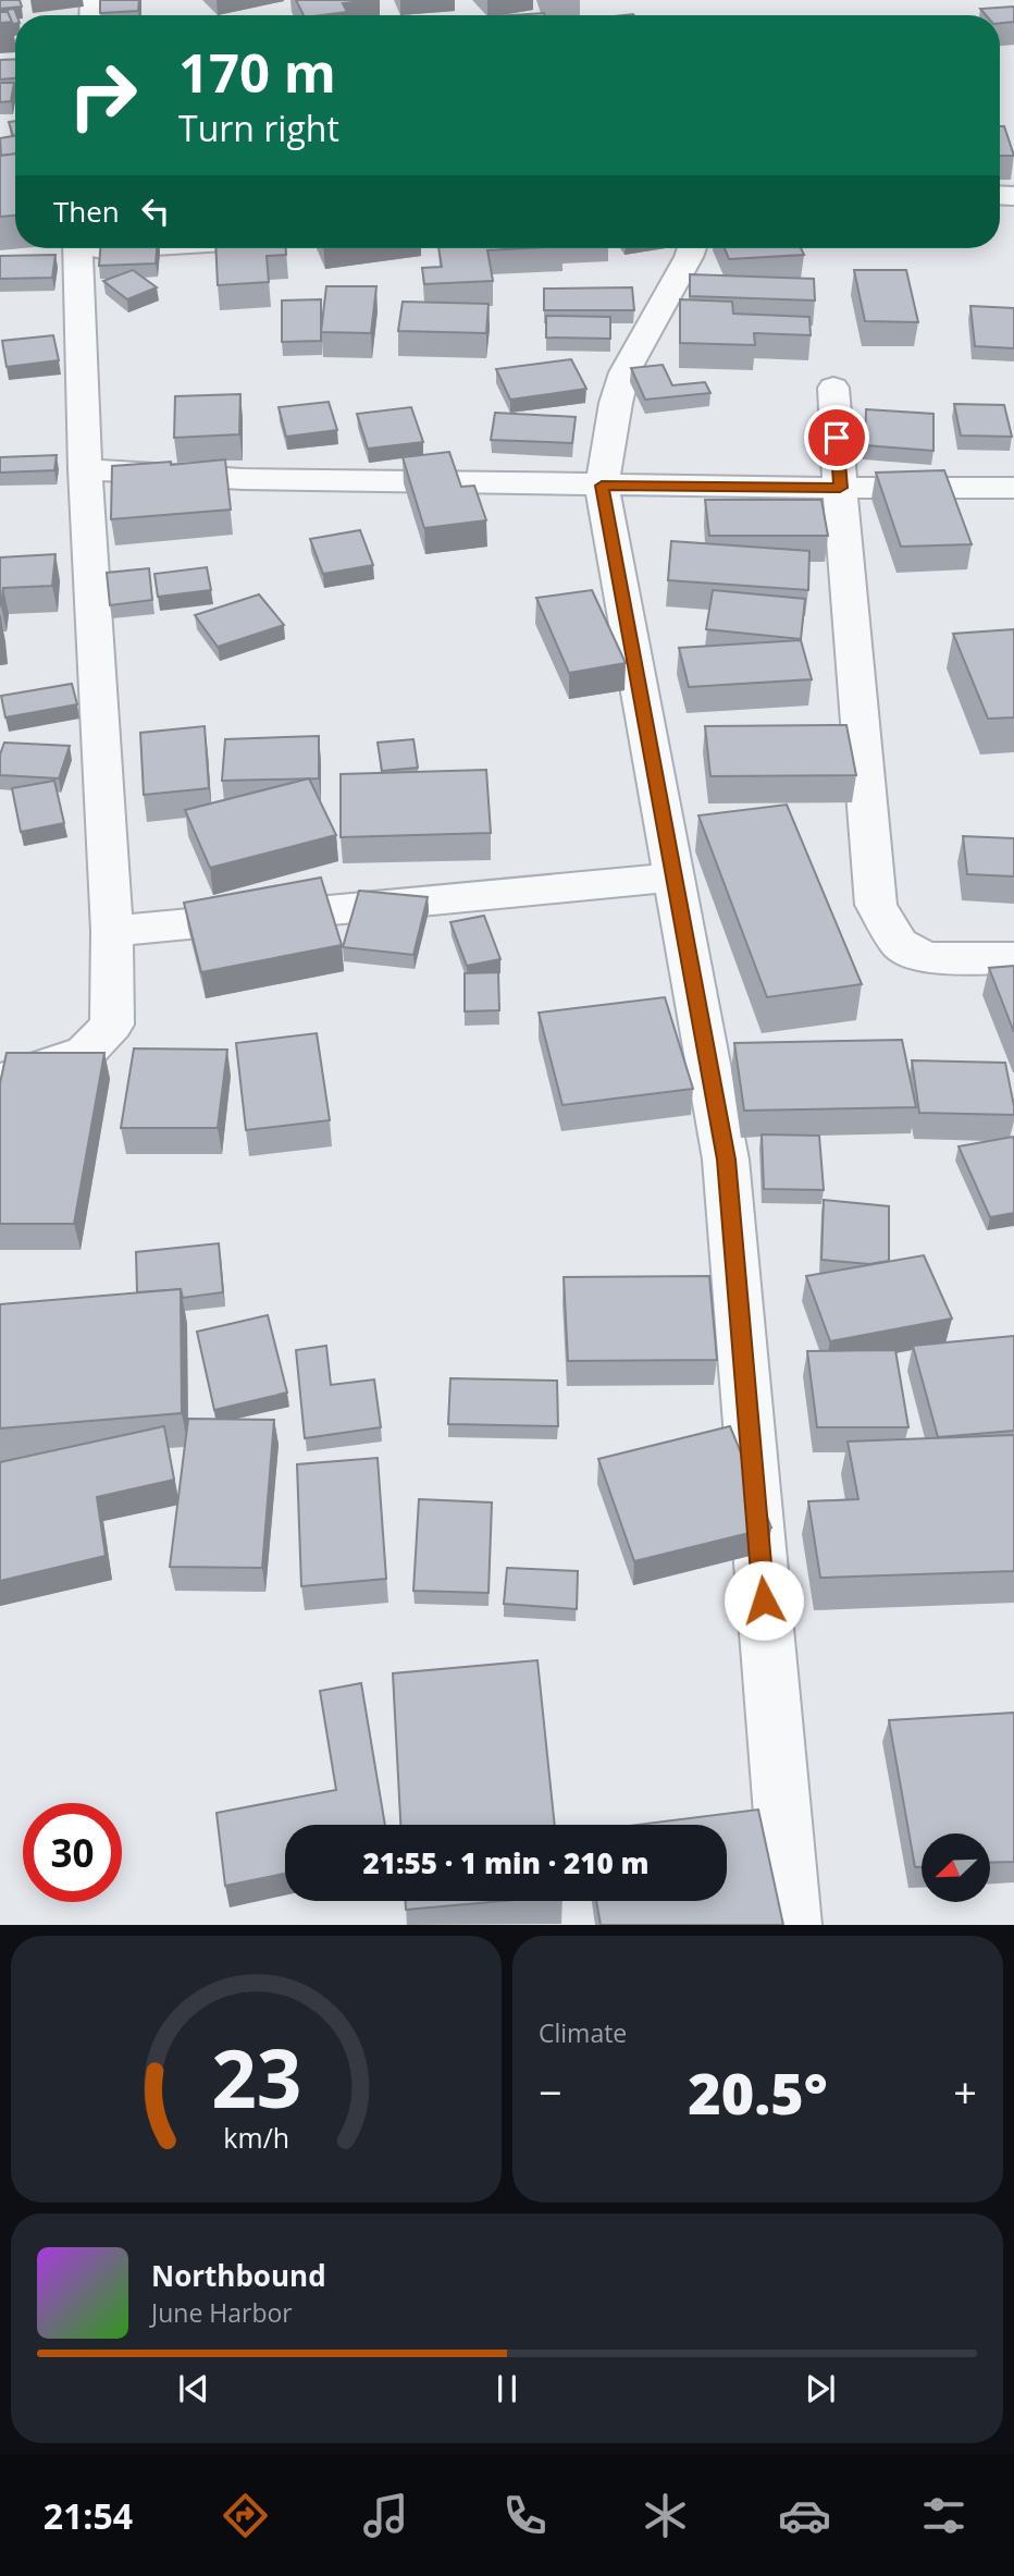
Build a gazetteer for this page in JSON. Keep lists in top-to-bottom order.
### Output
{
  "north": "bottom left",
  "page": {
    "turn": ["170 m", "Turn right"],
    "then": "Then",
    "limit": "30",
    "trip": "21:55 · 1 min · 210 m",
    "tile": "Climate",
    "heat": ["−", "20.5°", "+"],
    "song": ["Northbound", "June Harbor"],
    "tabs": "21:54",
    "gauge": ["23", "km/h"]
  }
}
